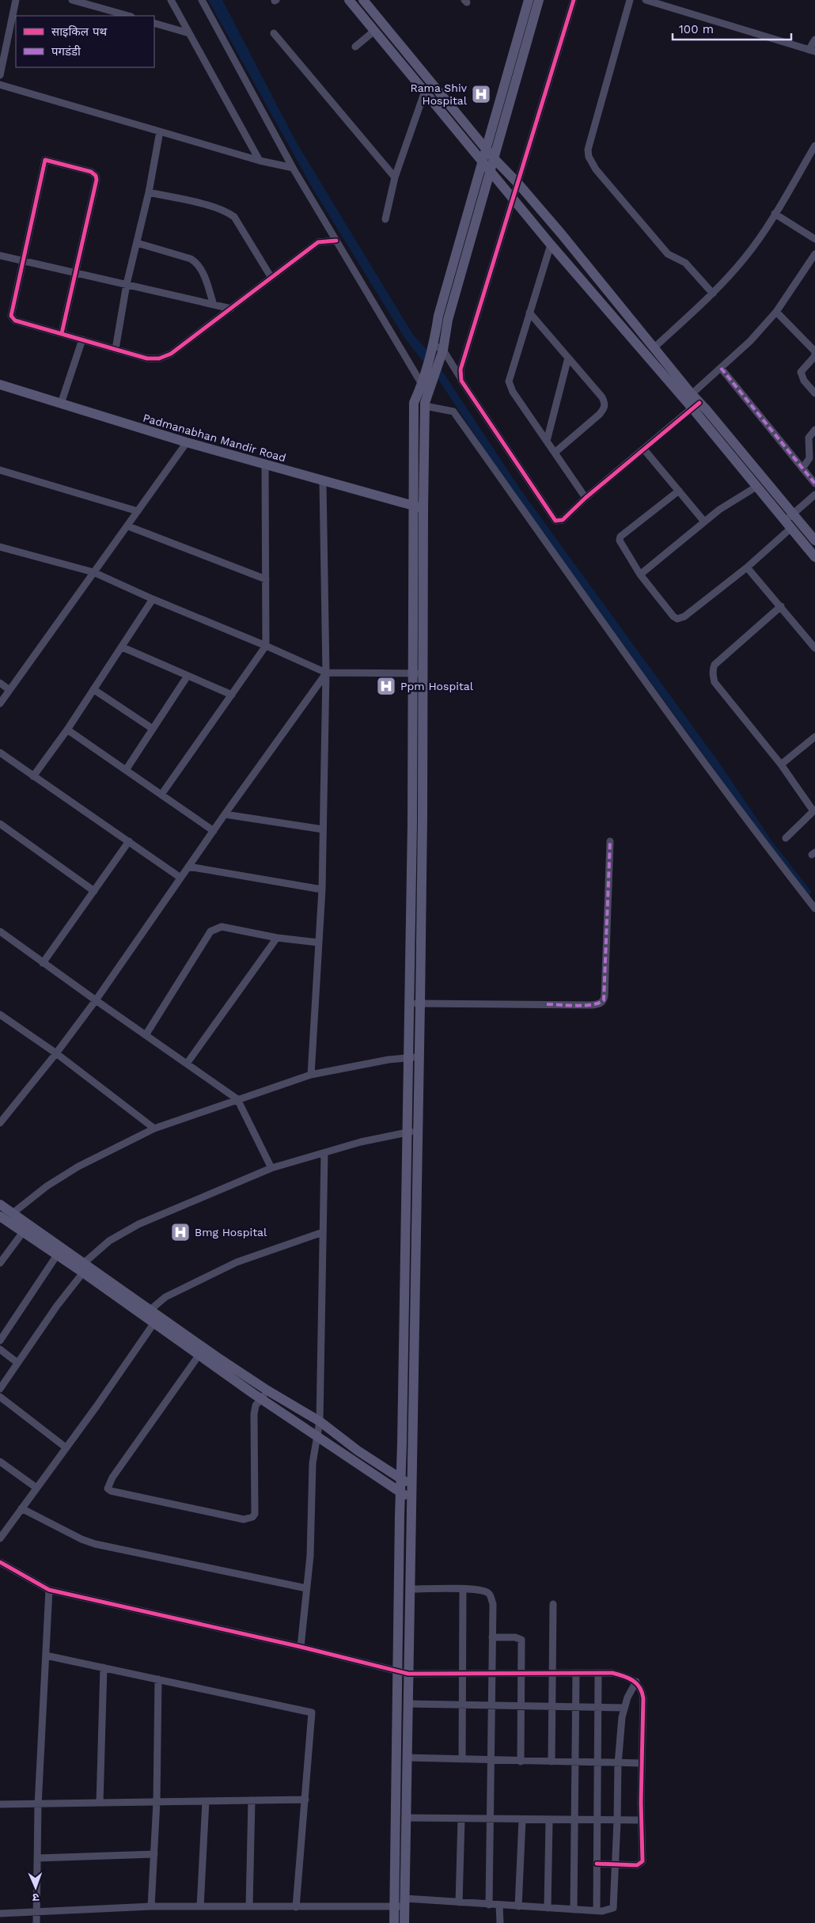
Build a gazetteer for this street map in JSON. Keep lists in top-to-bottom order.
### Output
{
  "streets": {
    "main road": ["Padmanabhan Mandir Road"]
  },
  "places": {
    "hospital": ["Rama Shiv Hospital", "Ppm Hospital", "Bmg Hospital"]
  },
  "legend": ["साइकिल पथ", "पगडंडी"],
  "scale_bar": "100 m",
  "north": "bottom"
}
